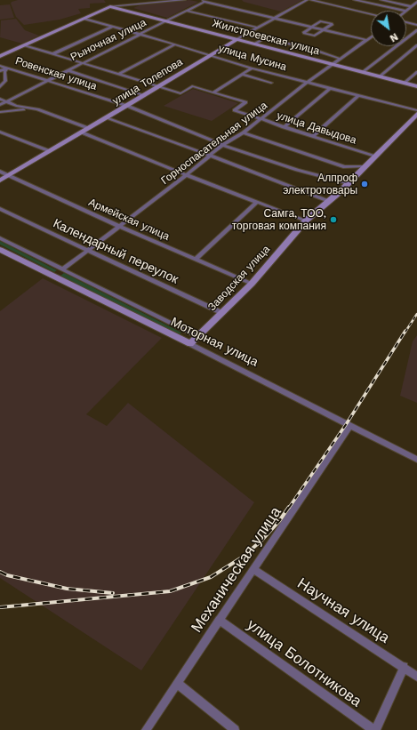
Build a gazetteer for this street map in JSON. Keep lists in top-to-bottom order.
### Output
{
  "streets": {
    "street": [
      "Жилстроевская улица",
      "Рыночная улица",
      "улица Мусина",
      "Ровенская улица",
      "улица Толепова",
      "улица Давыдова",
      "Горноспасательная улица",
      "Армейская улица",
      "Календарный переулок",
      "Заводская улица",
      "Моторная улица",
      "Механическая улица",
      "Научная улица",
      "улица Болотникова"
    ]
  },
  "crossings": [
    ["Жилстроевская улица", "Рыночная улица"],
    ["Жилстроевская улица", "улица Толепова"],
    ["Жилстроевская улица", "Горноспасательная улица"],
    ["Рыночная улица", "улица Мусина"],
    ["Рыночная улица", "Ровенская улица"],
    ["Рыночная улица", "улица Давыдова"],
    ["улица Мусина", "улица Толепова"],
    ["улица Мусина", "Горноспасательная улица"],
    ["Ровенская улица", "улица Толепова"],
    ["Ровенская улица", "Горноспасательная улица"],
    ["Ровенская улица", "Заводская улица"],
    ["улица Толепова", "улица Давыдова"],
    ["улица Толепова", "Армейская улица"],
    ["улица Давыдова", "Горноспасательная улица"],
    ["улица Давыдова", "Заводская улица"],
    ["Горноспасательная улица", "Армейская улица"],
    ["Горноспасательная улица", "Календарный переулок"],
    ["Горноспасательная улица", "Моторная улица"],
    ["Армейская улица", "Заводская улица"],
    ["Календарный переулок", "Заводская улица"],
    ["Заводская улица", "Моторная улица"],
    ["Моторная улица", "Механическая улица"],
    ["Механическая улица", "Научная улица"],
    ["Механическая улица", "улица Болотникова"]
  ],
  "places": ["Алпроф электротовары", "Самга, ТОО, торговая компания"],
  "north": "bottom right"
}
